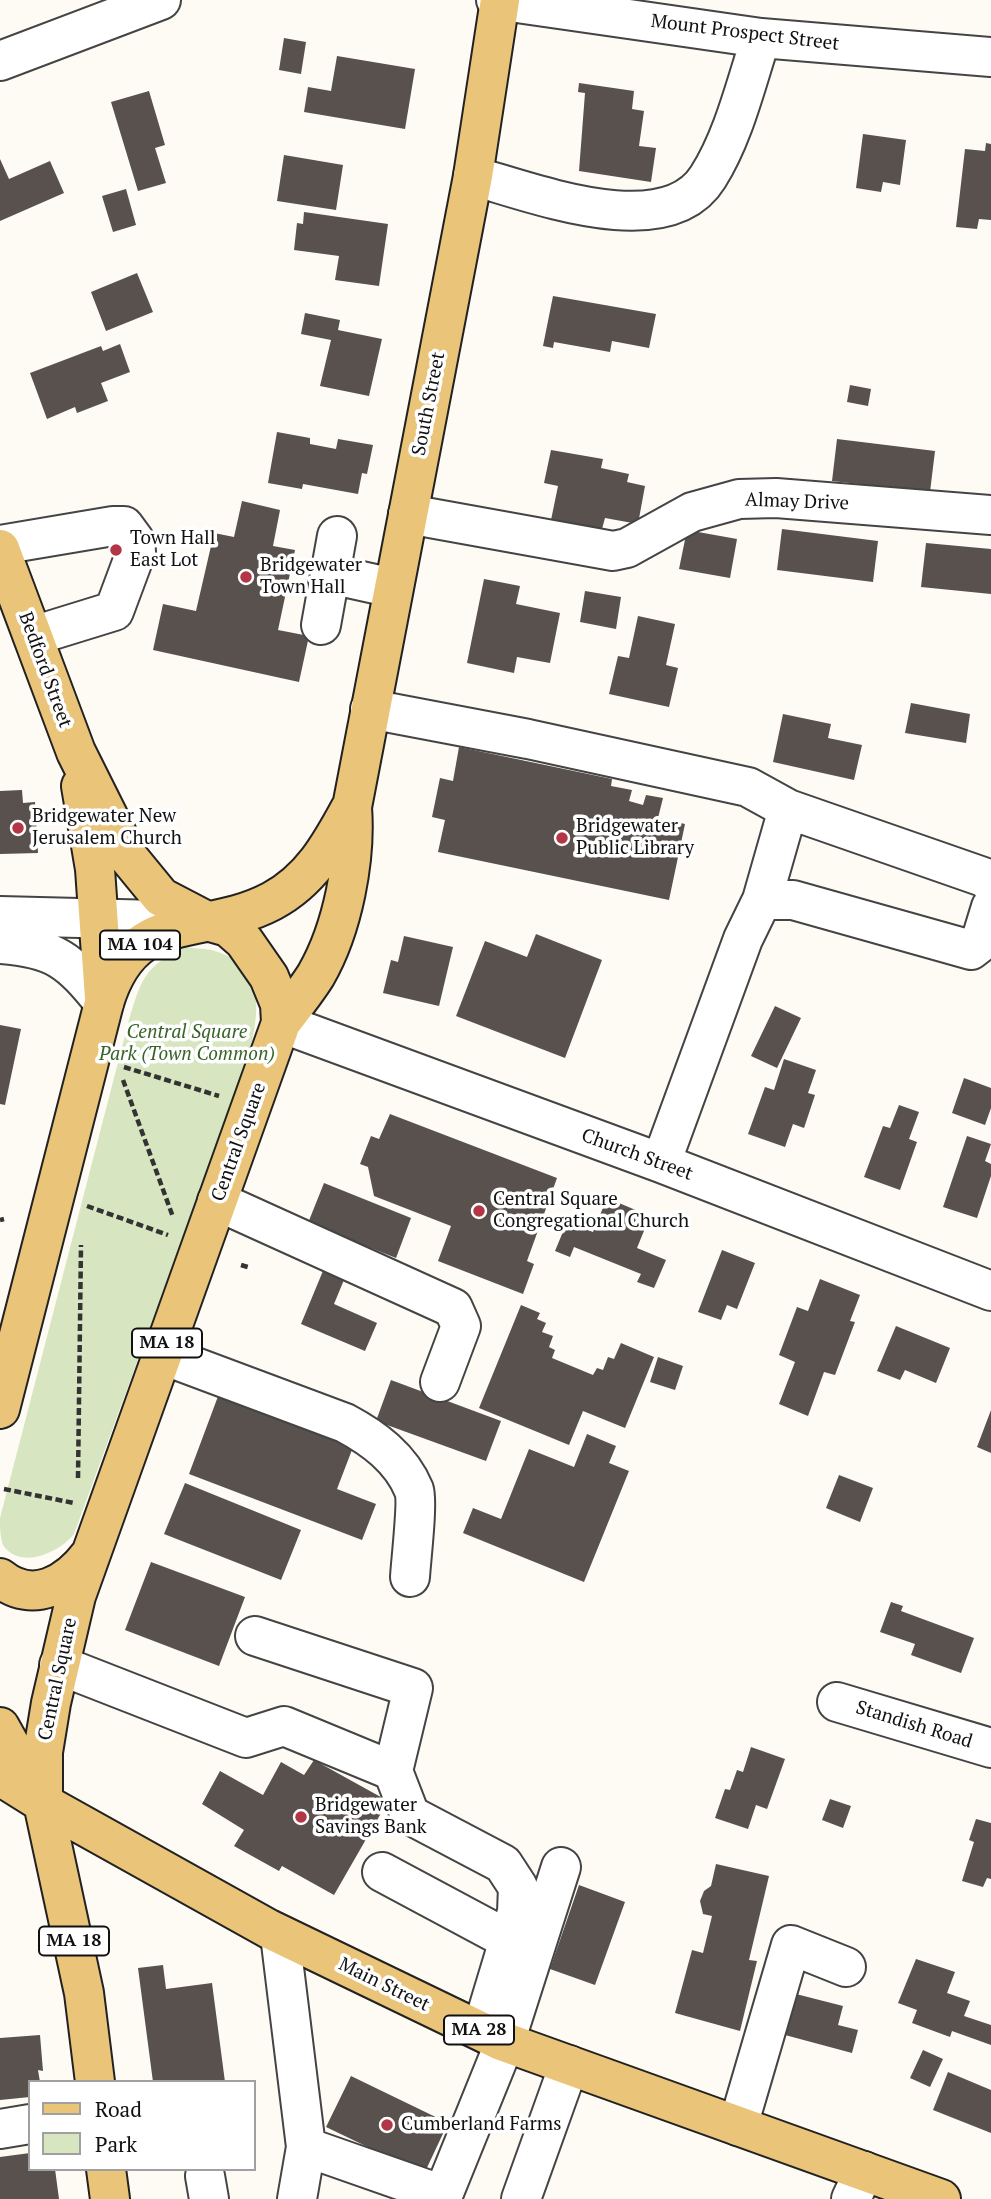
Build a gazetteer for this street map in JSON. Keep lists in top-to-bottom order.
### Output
{
  "streets": {
    "main road": [
      "South Street",
      "Bedford Street",
      "MA 104",
      "Central Square",
      "MA 18",
      "Main Street",
      "MA 28"
    ],
    "street": [
      "Mount Prospect Street",
      "Almay Drive",
      "Church Street",
      "Standish Road"
    ]
  },
  "crossings": [
    ["Mount Prospect Street", "South Street"],
    ["South Street", "Almay Drive"],
    ["South Street", "Bedford Street"],
    ["South Street", "MA 104"],
    ["South Street", "Central Square"],
    ["South Street", "Church Street"],
    ["Bedford Street", "MA 104"],
    ["Central Square", "Church Street"],
    ["Central Square", "MA 18"],
    ["Central Square", "Main Street"],
    ["MA 18", "Main Street"]
  ],
  "parks": ["Central Square Park (Town Common)"],
  "places": [
    "Town Hall East Lot",
    "Bridgewater Town Hall",
    "Bridgewater New Jerusalem Church",
    "Bridgewater Public Library",
    "Central Square Congregational Church",
    "Bridgewater Savings Bank",
    "Cumberland Farms"
  ],
  "legend": ["Road", "Park"]
}
